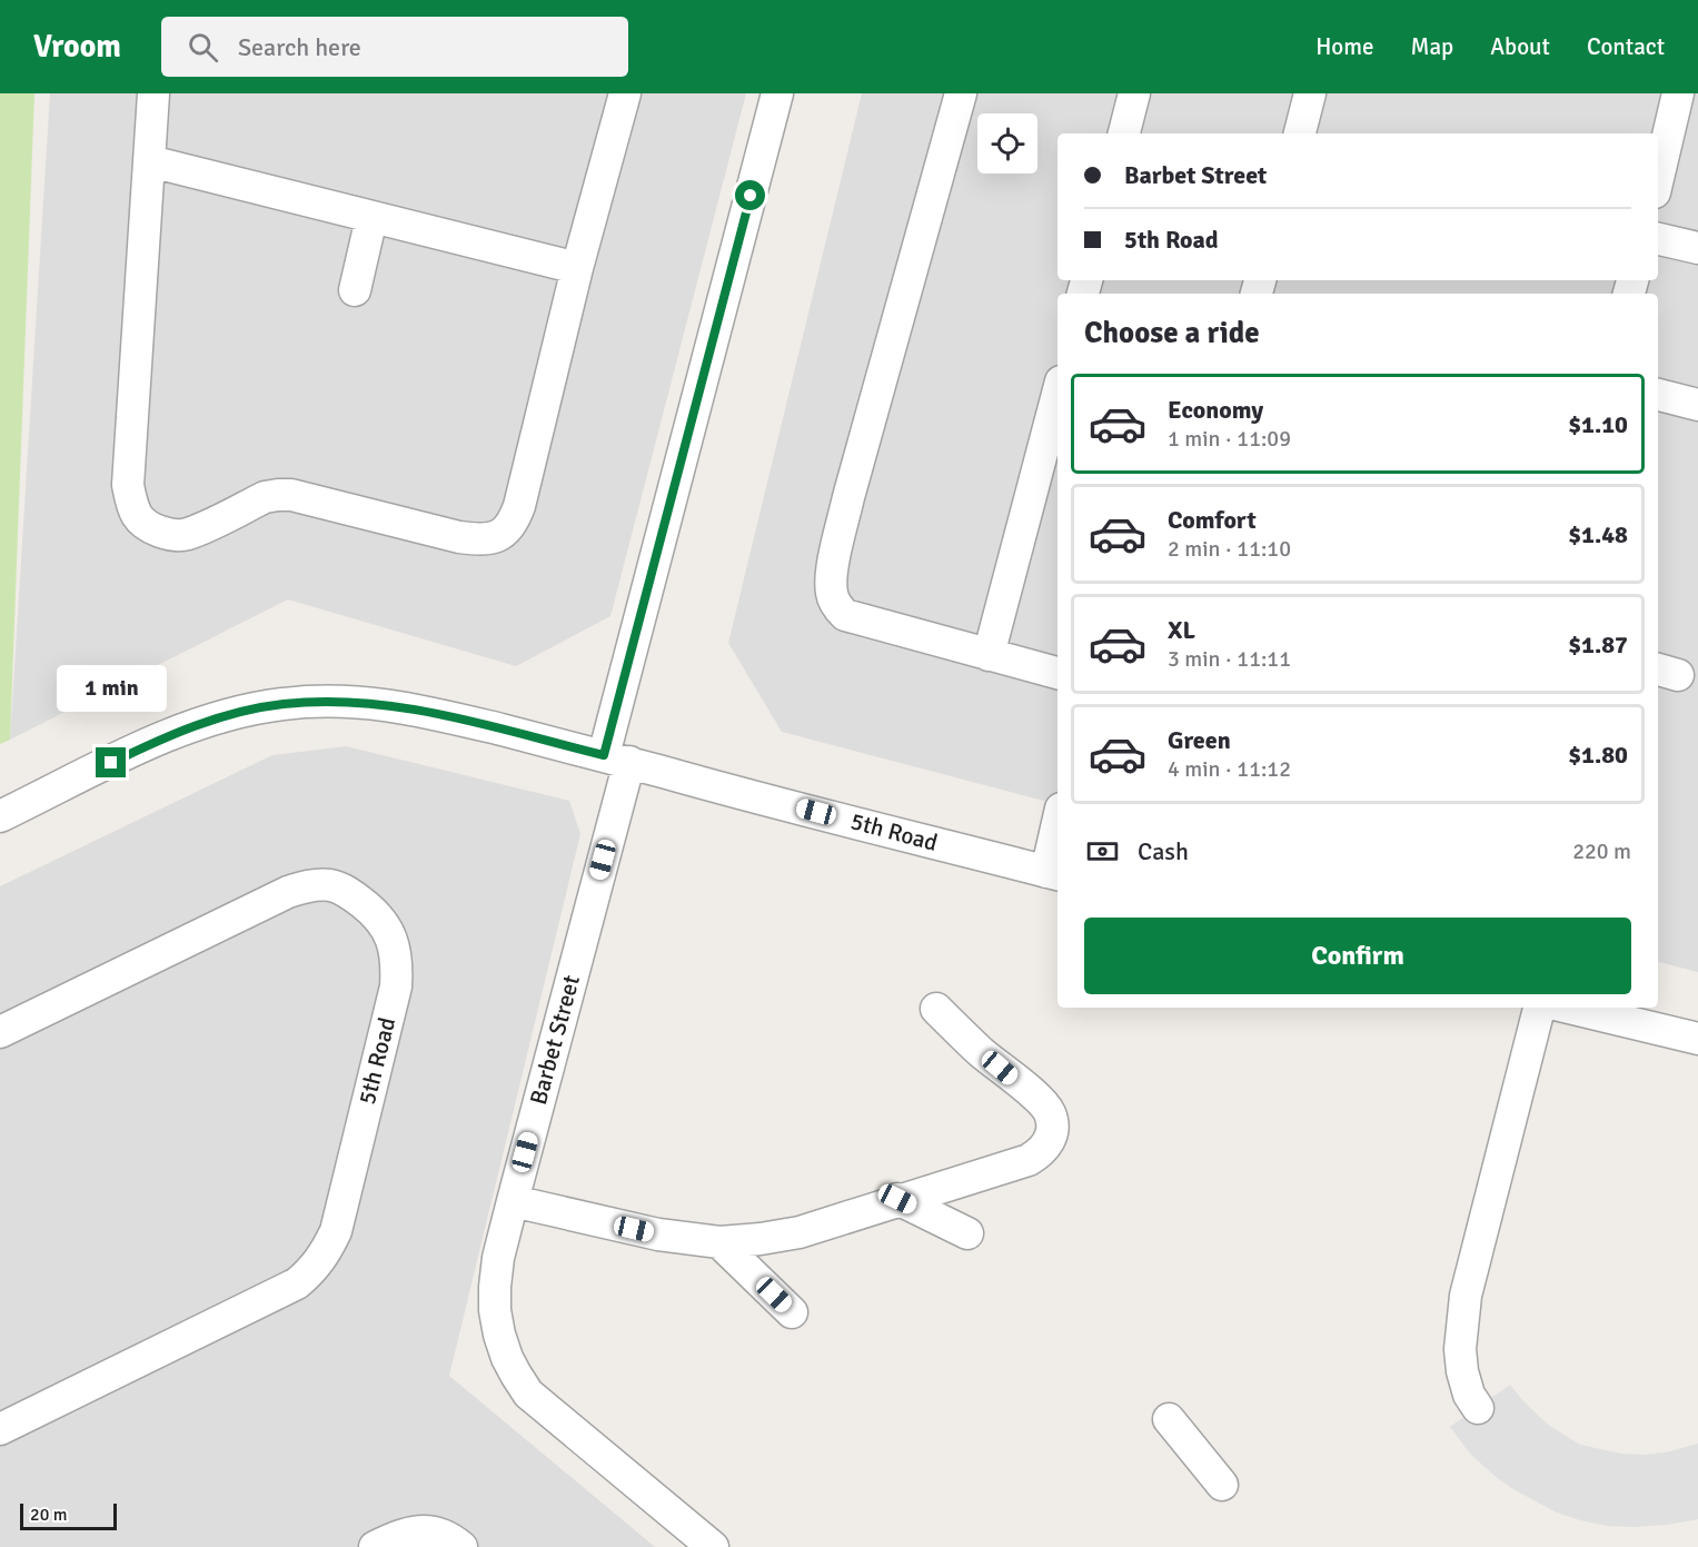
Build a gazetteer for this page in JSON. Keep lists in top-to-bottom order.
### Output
{
  "streets": {
    "street": ["5th Road", "Barbet Street"]
  },
  "crossings": [
    ["5th Road", "Barbet Street"]
  ],
  "scale_bar": "20 m",
  "page": {
    "header": "Vroom",
    "search": "Search here",
    "nav": [
      "Home",
      "Map",
      "About",
      "Contact"
    ],
    "banner": ["Barbet Street", "5th Road"],
    "heading": "Choose a ride",
    "list": [
      {
        "name": "Economy",
        "note": "1 min · 11:09",
        "value": "$1.10"
      },
      {
        "name": "Comfort",
        "note": "2 min · 11:10",
        "value": "$1.48"
      },
      {
        "name": "XL",
        "note": "3 min · 11:11",
        "value": "$1.87"
      },
      {
        "name": "Green",
        "note": "4 min · 11:12",
        "value": "$1.80"
      }
    ],
    "bubble": "1 min",
    "pay": ["Cash", "220 m"],
    "buttons": "Confirm",
    "scale": "20 m"
  }
}
